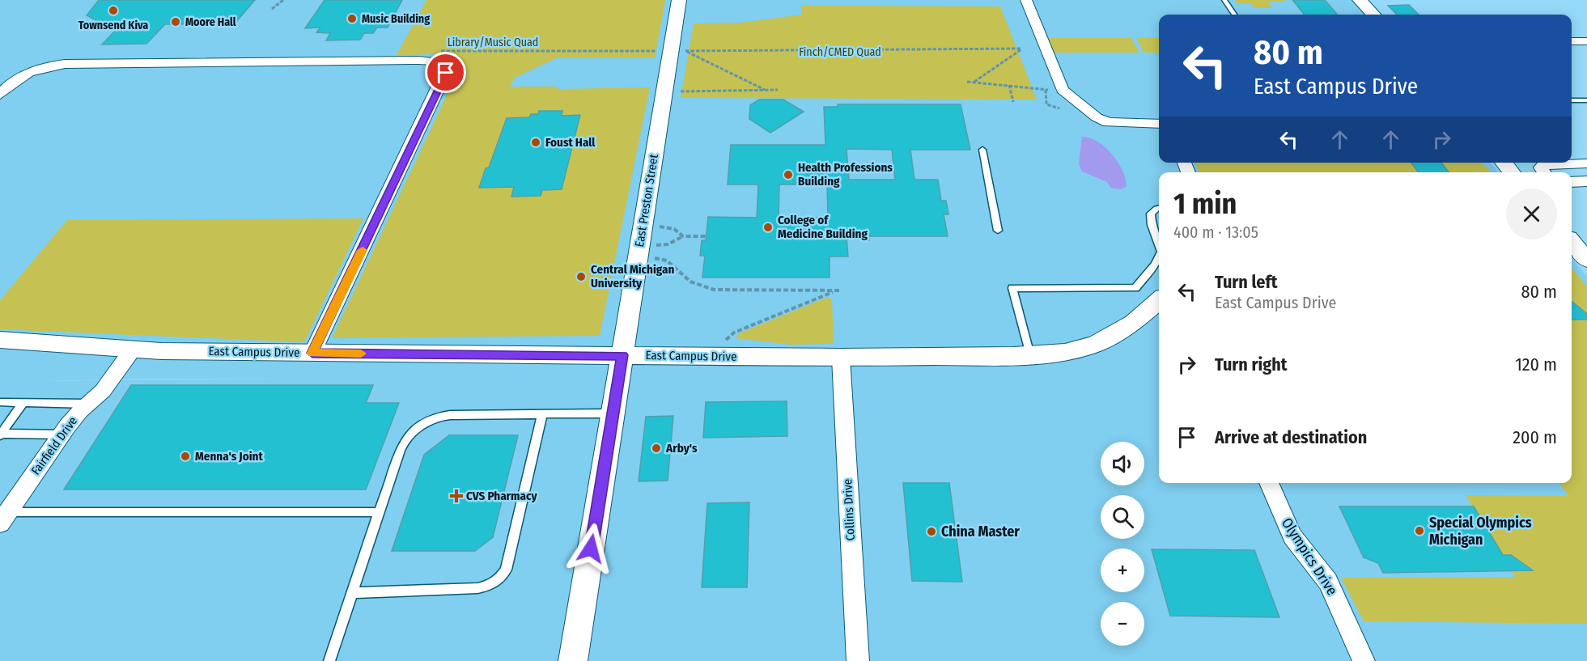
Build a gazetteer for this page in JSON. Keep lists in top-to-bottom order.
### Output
{
  "streets": {
    "street": [
      "East Preston Street",
      "East Campus Drive",
      "Fairfield Drive",
      "Collins Drive",
      "Olympics Drive"
    ]
  },
  "crossings": [
    ["East Preston Street", "East Campus Drive"],
    ["East Campus Drive", "Fairfield Drive"],
    ["East Campus Drive", "Collins Drive"]
  ],
  "parks": ["Library/Music Quad", "Finch/CMED Quad"],
  "places": {
    "other": [
      "Townsend Kiva",
      "Music Building",
      "Moore Hall",
      "Foust Hall",
      "Health Professions Building",
      "College of Medicine Building",
      "Central Michigan University",
      "Arby's",
      "Menna's Joint",
      "Special Olympics Michigan",
      "China Master"
    ],
    "health": ["CVS Pharmacy"]
  },
  "page": {
    "turn": ["80 m", "East Campus Drive"],
    "heading": ["1 min", "400 m · 13:05"],
    "list": [
      {
        "name": "Turn left",
        "note": "East Campus Drive",
        "value": "80 m"
      },
      {
        "name": "Turn right",
        "value": "120 m"
      },
      {
        "name": "Arrive at destination",
        "value": "200 m"
      }
    ],
    "map_buttons": ["+", "−"]
  }
}
